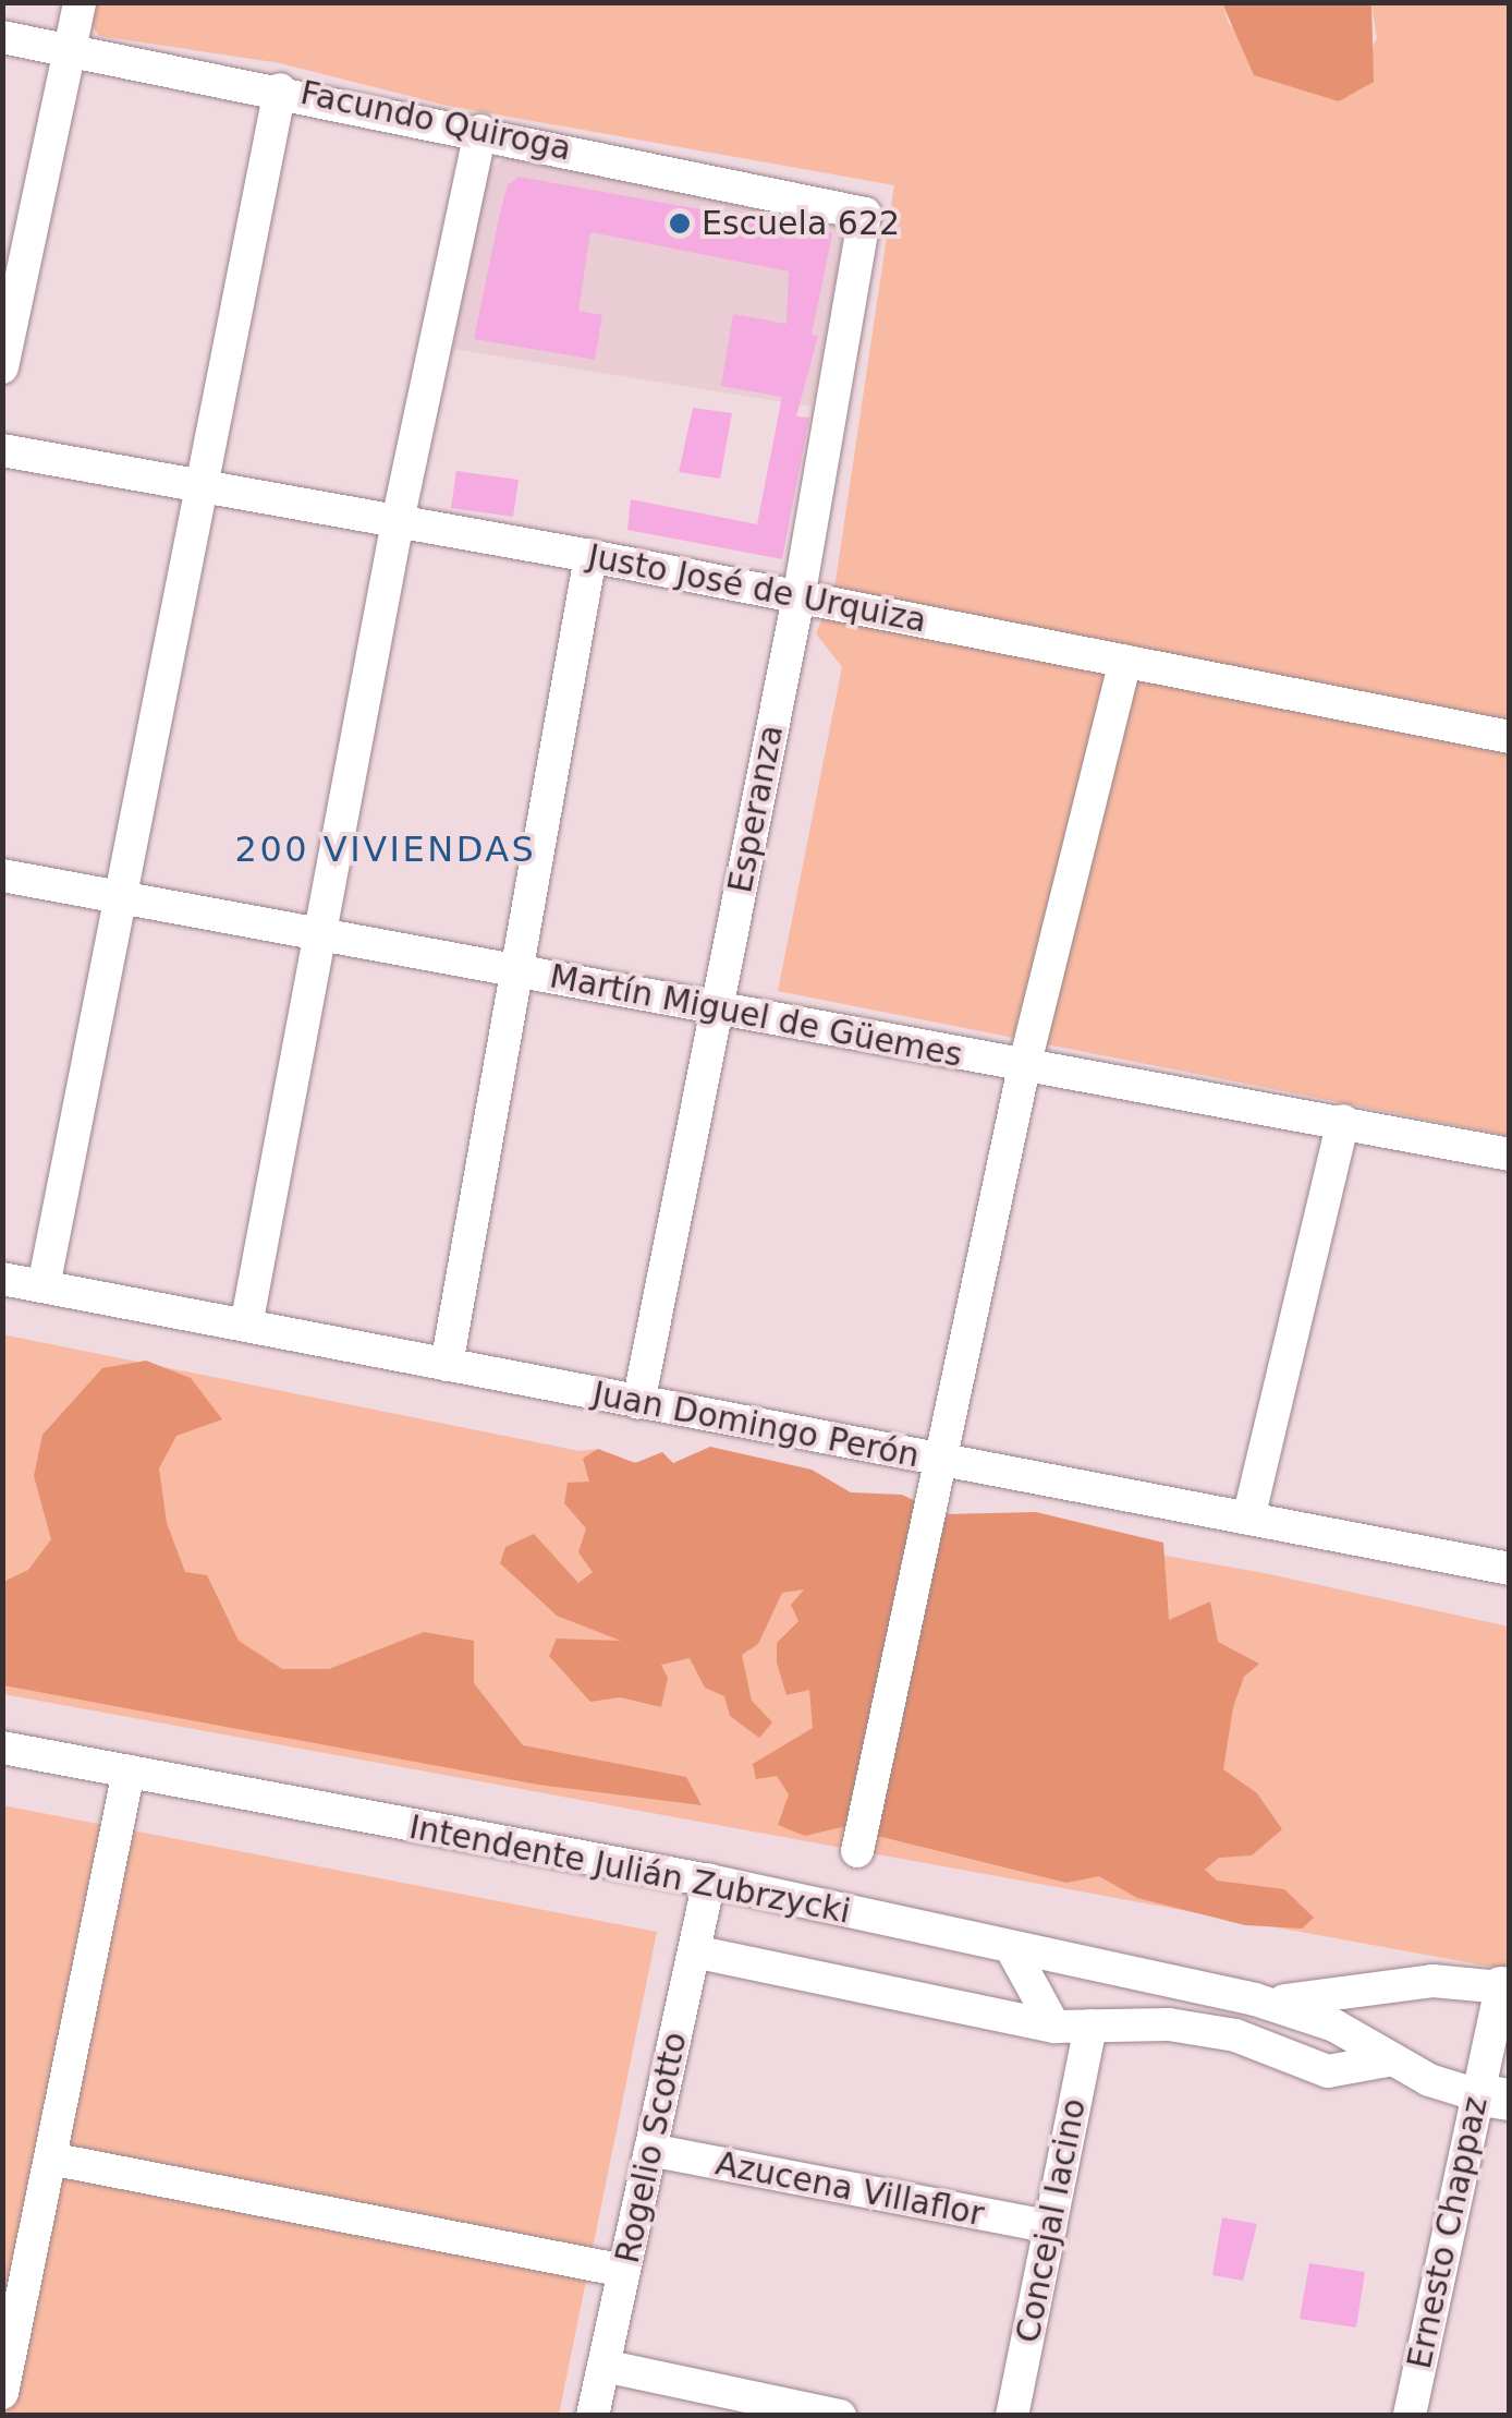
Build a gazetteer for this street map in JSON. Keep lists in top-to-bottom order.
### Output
{
  "streets": {
    "street": [
      "Facundo Quiroga",
      "Justo José de Urquiza",
      "Esperanza",
      "Martín Miguel de Güemes",
      "Juan Domingo Perón",
      "Intendente Julián Zubrzycki",
      "Rogelio Scotto",
      "Azucena Villaflor",
      "Concejal Iacino",
      "Ernesto Chappaz"
    ]
  },
  "crossings": [
    ["Facundo Quiroga", "Esperanza"],
    ["Justo José de Urquiza", "Esperanza"],
    ["Esperanza", "Martín Miguel de Güemes"],
    ["Esperanza", "Juan Domingo Perón"],
    ["Intendente Julián Zubrzycki", "Rogelio Scotto"],
    ["Intendente Julián Zubrzycki", "Ernesto Chappaz"],
    ["Rogelio Scotto", "Azucena Villaflor"],
    ["Azucena Villaflor", "Concejal Iacino"]
  ],
  "districts": ["200 VIVIENDAS"],
  "places": ["Escuela 622"]
}
